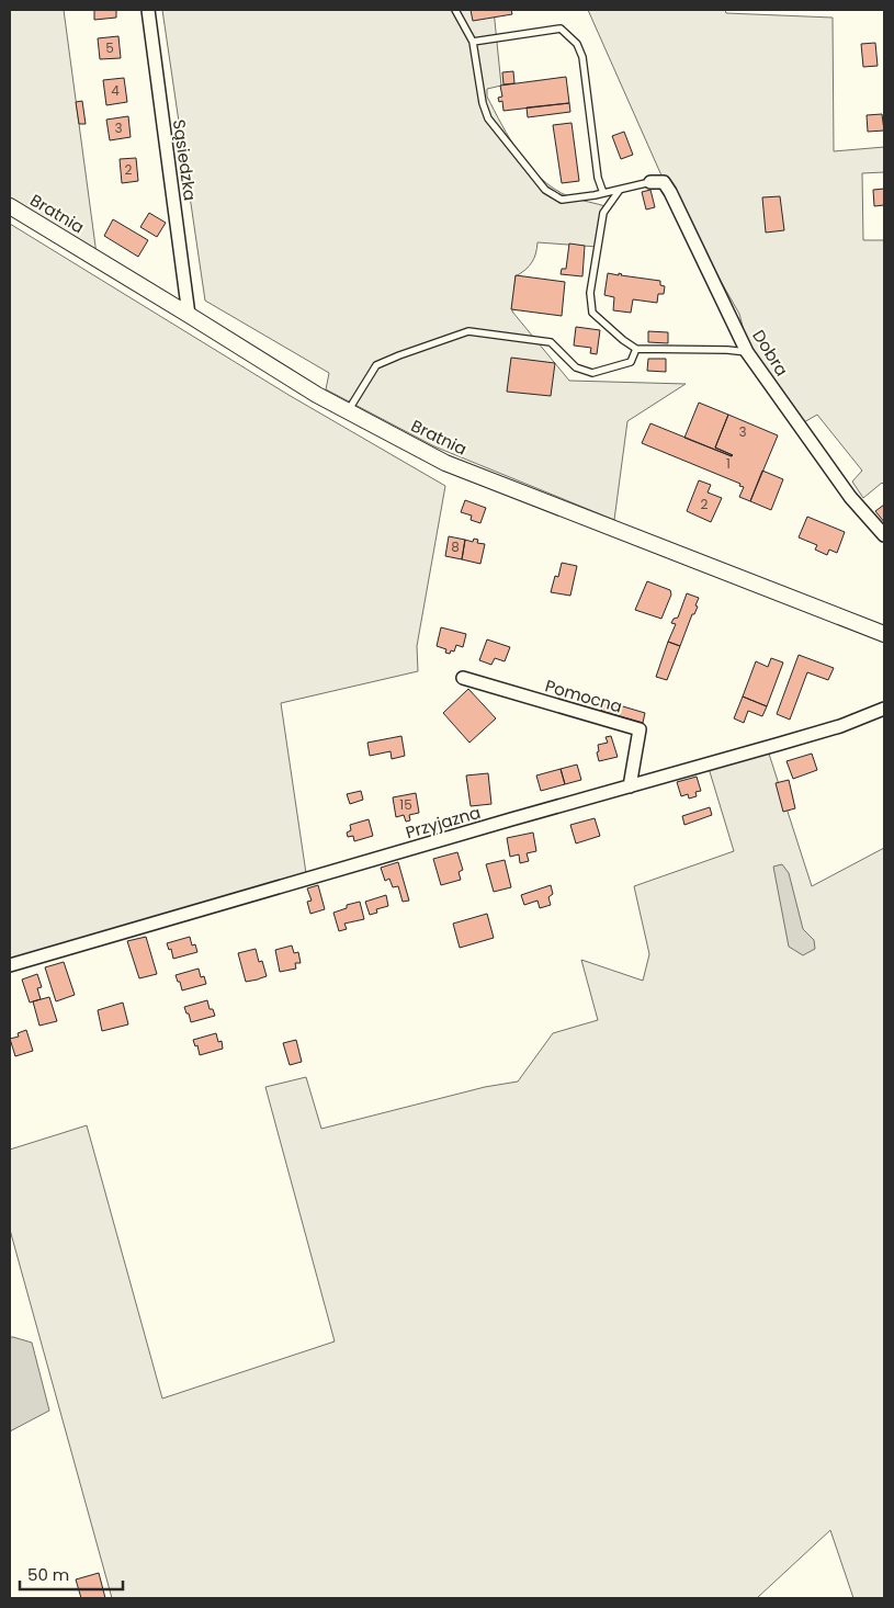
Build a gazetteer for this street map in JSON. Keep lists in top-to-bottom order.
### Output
{
  "streets": {
    "street": [
      "Sąsiedzka",
      "Bratnia",
      "Dobra",
      "Pomocna",
      "Przyjazna"
    ]
  },
  "crossings": [
    ["Sąsiedzka", "Bratnia"],
    ["Pomocna", "Przyjazna"]
  ],
  "house_numbers": [
    "5",
    "4",
    "3",
    "2",
    "3",
    "1",
    "2",
    "8",
    "15"
  ],
  "scale_bar": "50 m"
}
